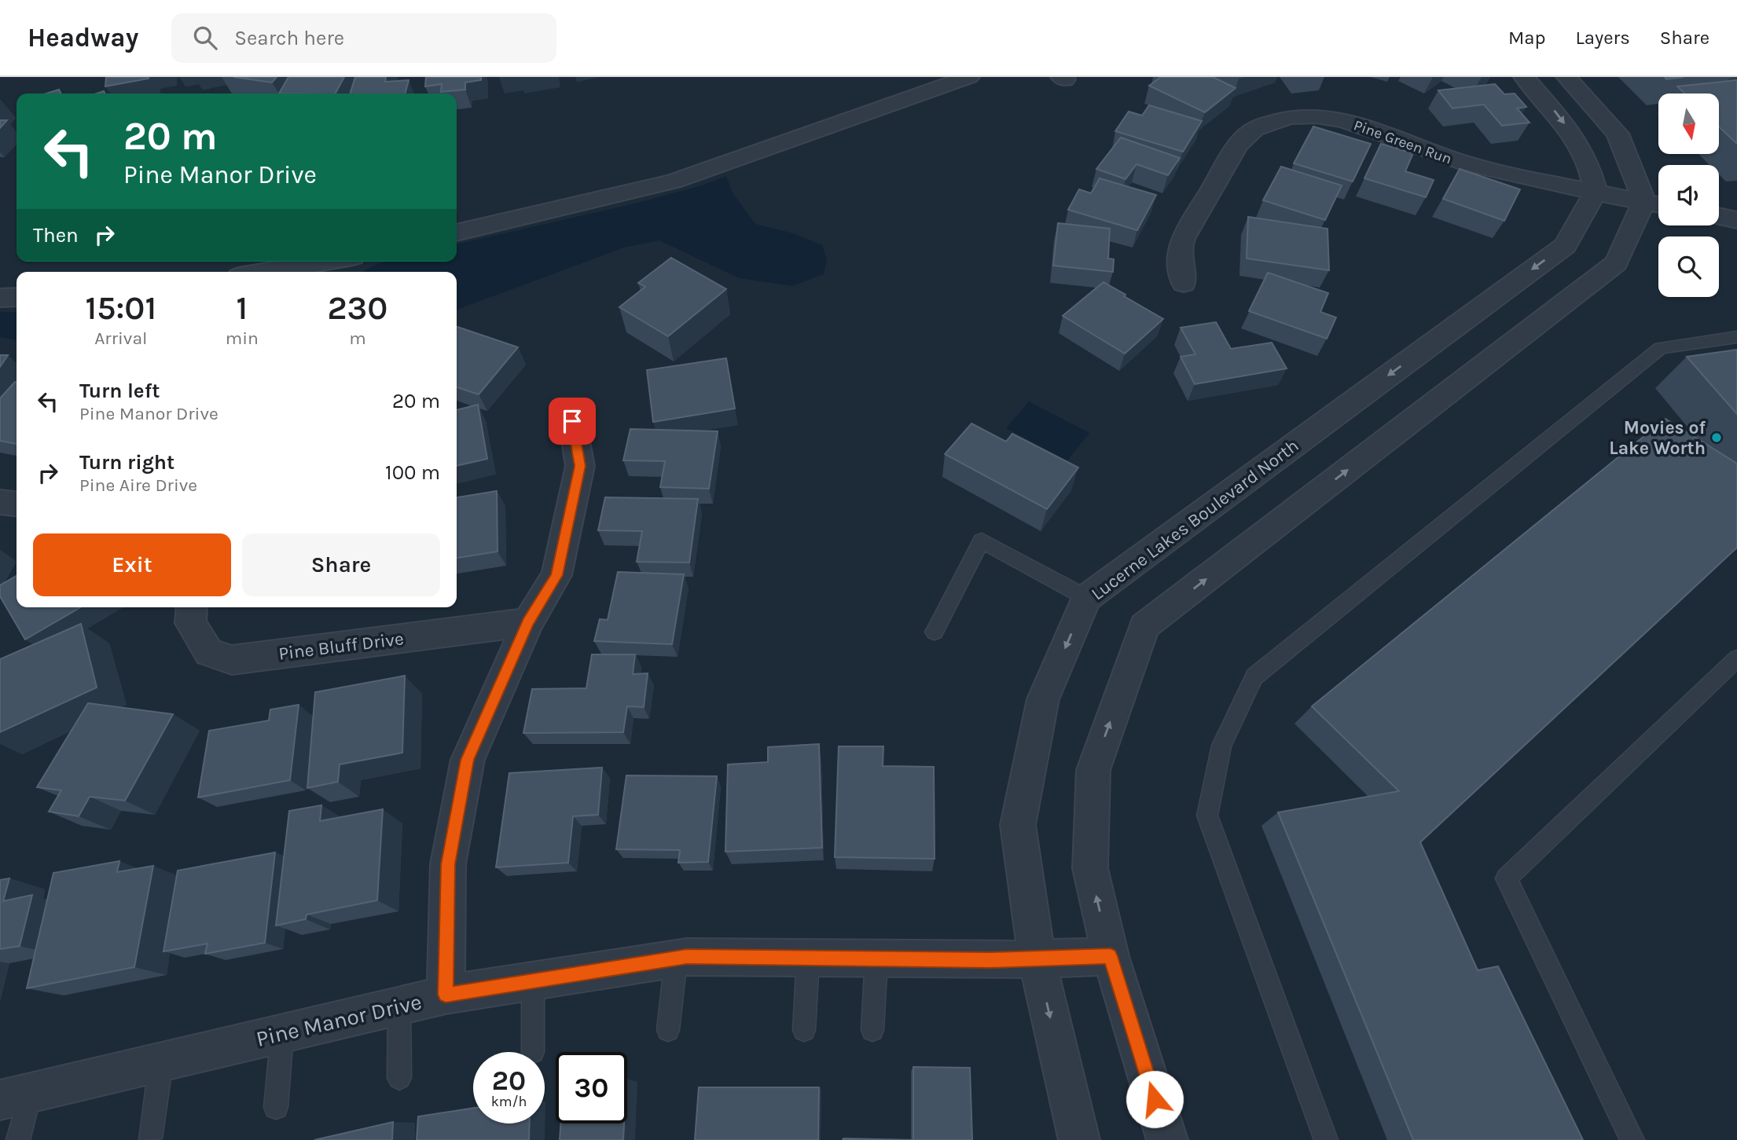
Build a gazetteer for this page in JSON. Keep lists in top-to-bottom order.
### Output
{
  "streets": {
    "street": [
      "Pine Green Run",
      "Lucerne Lakes Boulevard North",
      "Pine Bluff Drive",
      "Pine Manor Drive"
    ]
  },
  "crossings": [
    ["Pine Green Run", "Lucerne Lakes Boulevard North"],
    ["Lucerne Lakes Boulevard North", "Pine Manor Drive"]
  ],
  "places": ["Movies of Lake Worth"],
  "north": "bottom",
  "page": {
    "header": "Headway",
    "search": "Search here",
    "nav": ["Map", "Layers", "Share"],
    "turn": ["20 m", "Pine Manor Drive"],
    "then": "Then",
    "eta": [
      "15:01",
      "Arrival",
      "1",
      "min",
      "230",
      "m"
    ],
    "list": [
      {
        "name": "Turn left",
        "note": "Pine Manor Drive",
        "value": "20 m"
      },
      {
        "name": "Turn right",
        "note": "Pine Aire Drive",
        "value": "100 m"
      }
    ],
    "buttons": ["Exit", "Share"],
    "speed": "20 km/h",
    "limit": "30"
  }
}
